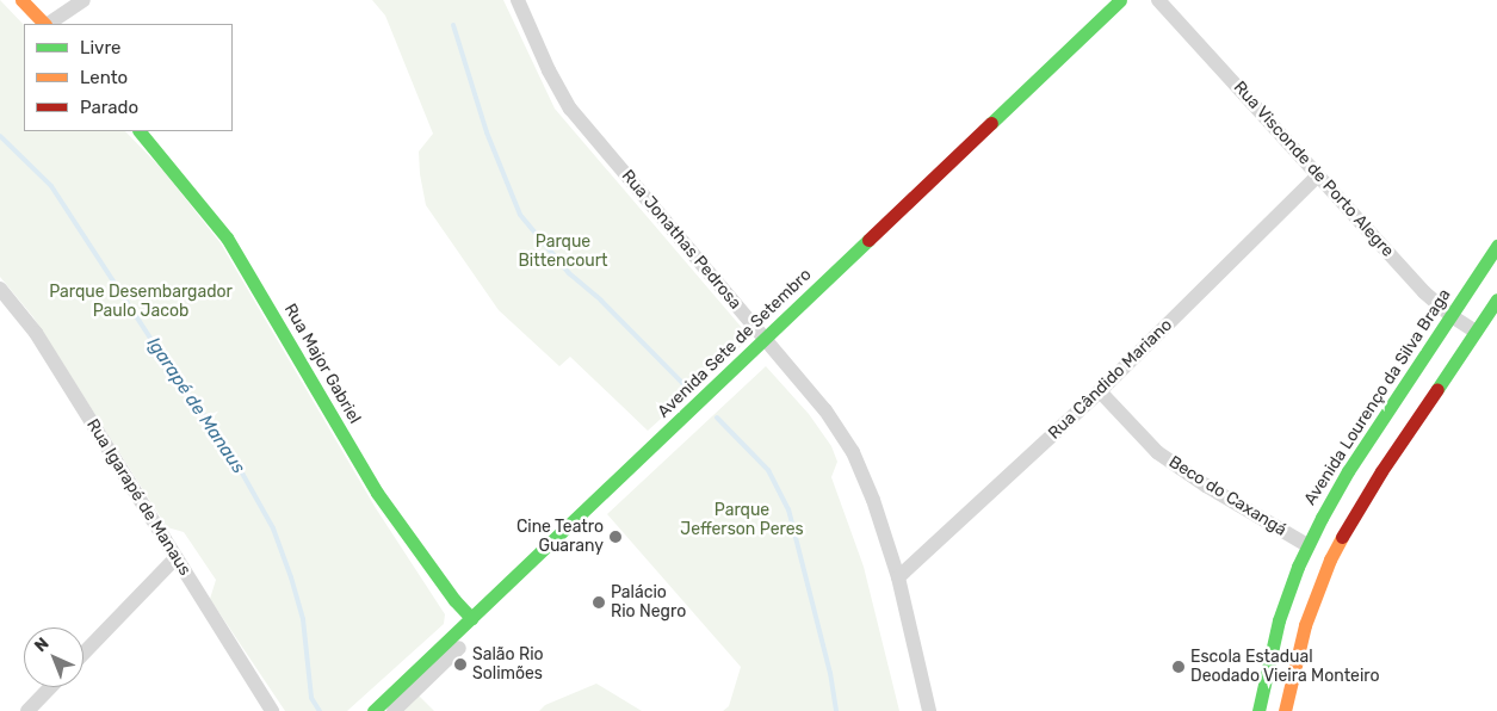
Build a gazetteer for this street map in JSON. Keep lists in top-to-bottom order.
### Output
{
  "streets": {
    "street": [
      "Rua Visconde de Porto Alegre",
      "Rua Jonathas Pedrosa",
      "Avenida Sete de Setembro",
      "Rua Major Gabriel",
      "Rua Cândido Mariano",
      "Avenida Lourenço da Silva Braga",
      "Beco do Caxangá",
      "Rua Igarapé de Manaus"
    ]
  },
  "crossings": [
    ["Rua Visconde de Porto Alegre", "Rua Cândido Mariano"],
    ["Rua Visconde de Porto Alegre", "Avenida Lourenço da Silva Braga"],
    ["Rua Jonathas Pedrosa", "Avenida Sete de Setembro"],
    ["Rua Jonathas Pedrosa", "Rua Cândido Mariano"],
    ["Avenida Sete de Setembro", "Rua Major Gabriel"],
    ["Rua Cândido Mariano", "Beco do Caxangá"],
    ["Avenida Lourenço da Silva Braga", "Beco do Caxangá"]
  ],
  "water": ["Igarapé de Manaus"],
  "parks": ["Parque Bittencourt", "Parque Desembargador Paulo Jacob", "Parque Jefferson Peres"],
  "places": [
    "Cine Teatro Guarany",
    "Palácio Rio Negro",
    "Salão Rio Solimões",
    "Escola Estadual Deodado Vieira Monteiro"
  ],
  "legend": ["Livre", "Lento", "Parado"],
  "north": "top left"
}
